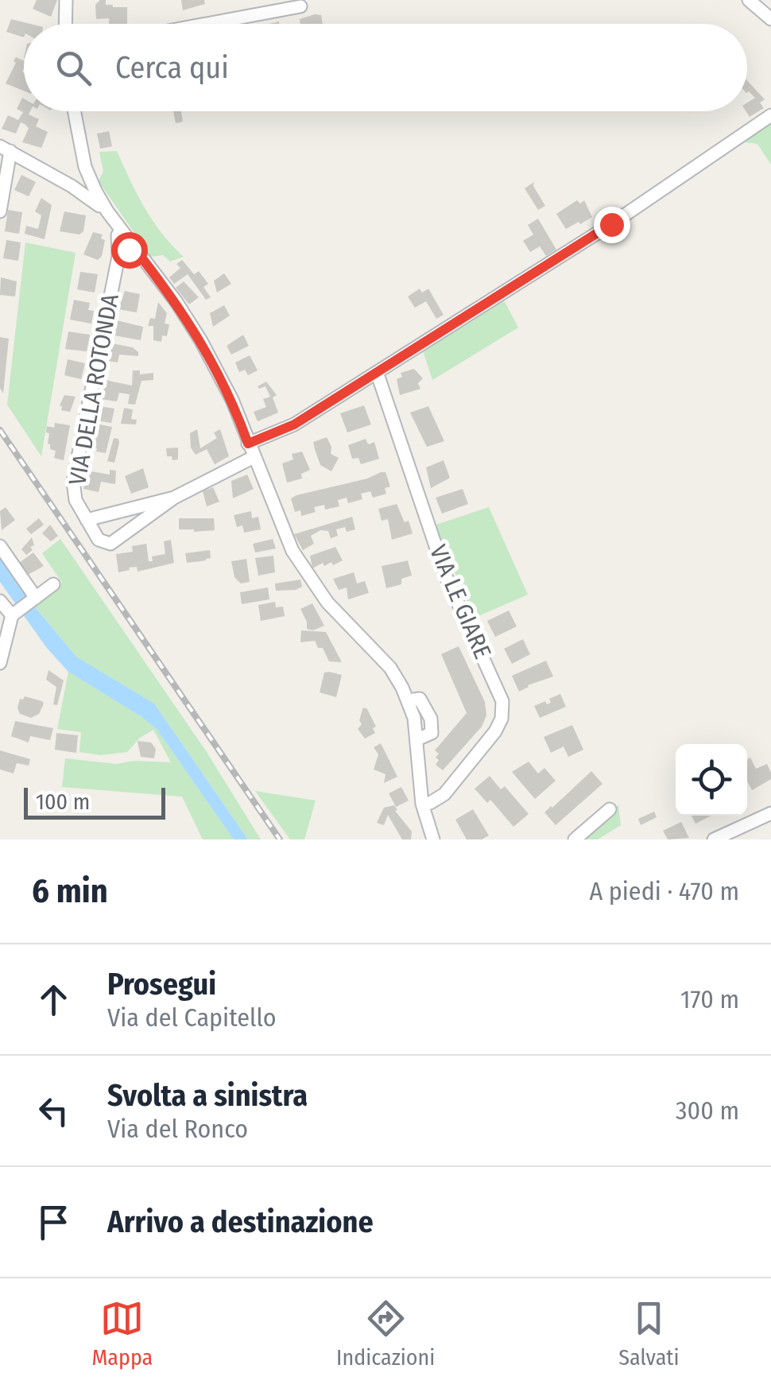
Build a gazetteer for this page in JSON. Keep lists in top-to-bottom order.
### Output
{
  "streets": {
    "street": ["VIA DELLA ROTONDA", "VIA LE GIARE"]
  },
  "scale_bar": "100 m",
  "page": {
    "search": "Cerca qui",
    "scale": "100 m",
    "heading": ["6 min", "A piedi · 470 m"],
    "list": [
      ["Prosegui", "Via del Capitello", "170 m"],
      ["Svolta a sinistra", "Via del Ronco", "300 m"],
      "Arrivo a destinazione"
    ],
    "nav": ["Mappa", "Indicazioni", "Salvati"]
  }
}
